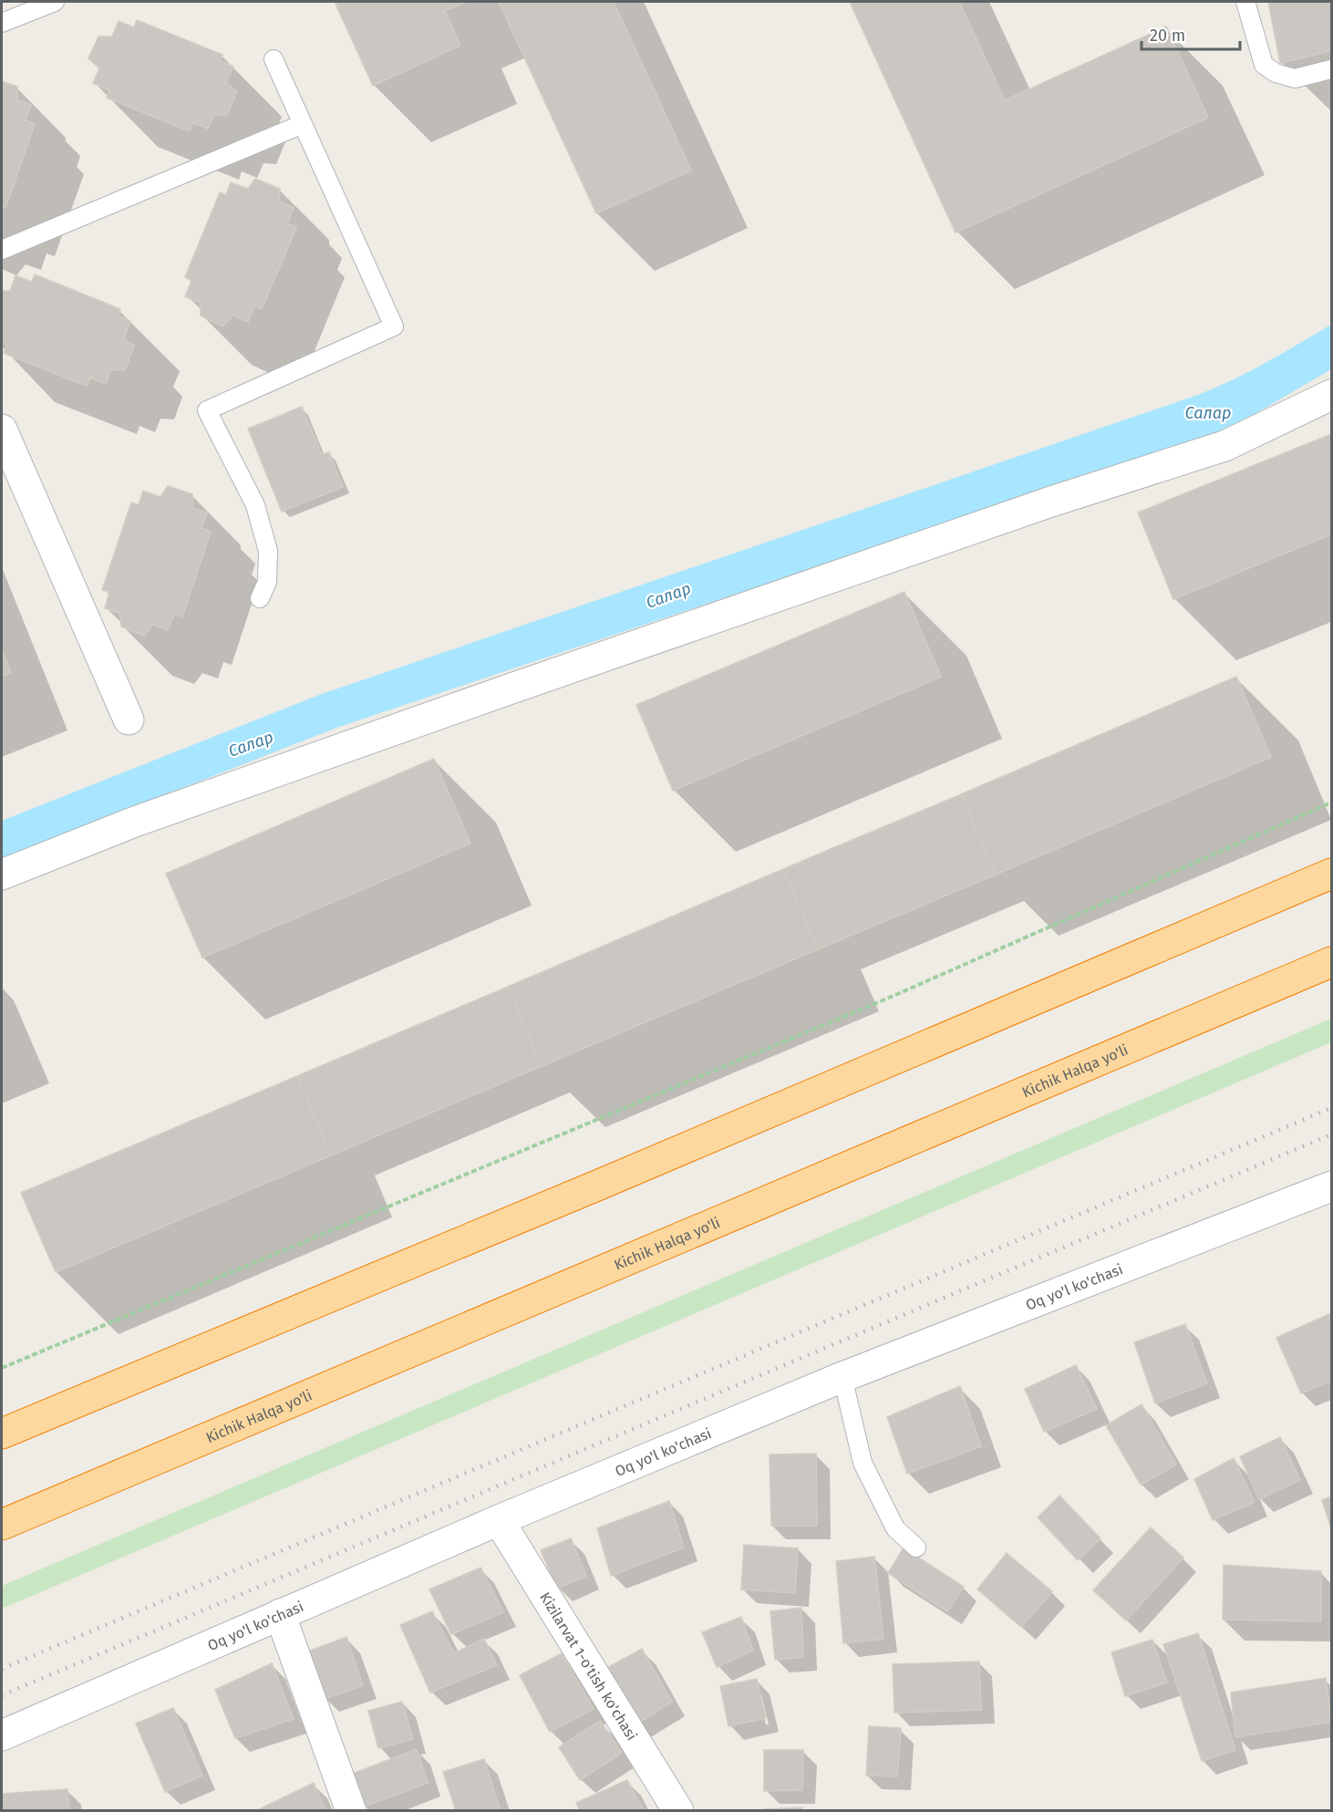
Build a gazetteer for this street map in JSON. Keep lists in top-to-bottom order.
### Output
{
  "streets": {
    "highway": ["Kichik Halqa yo'li"],
    "street": ["Oq yo'l ko'chasi", "Kizilarvat 1-o'tish ko'chasi"]
  },
  "crossings": [
    ["Oq yo'l ko'chasi", "Kizilarvat 1-o'tish ko'chasi"]
  ],
  "water": ["Салар"],
  "scale_bar": "20 m"
}
